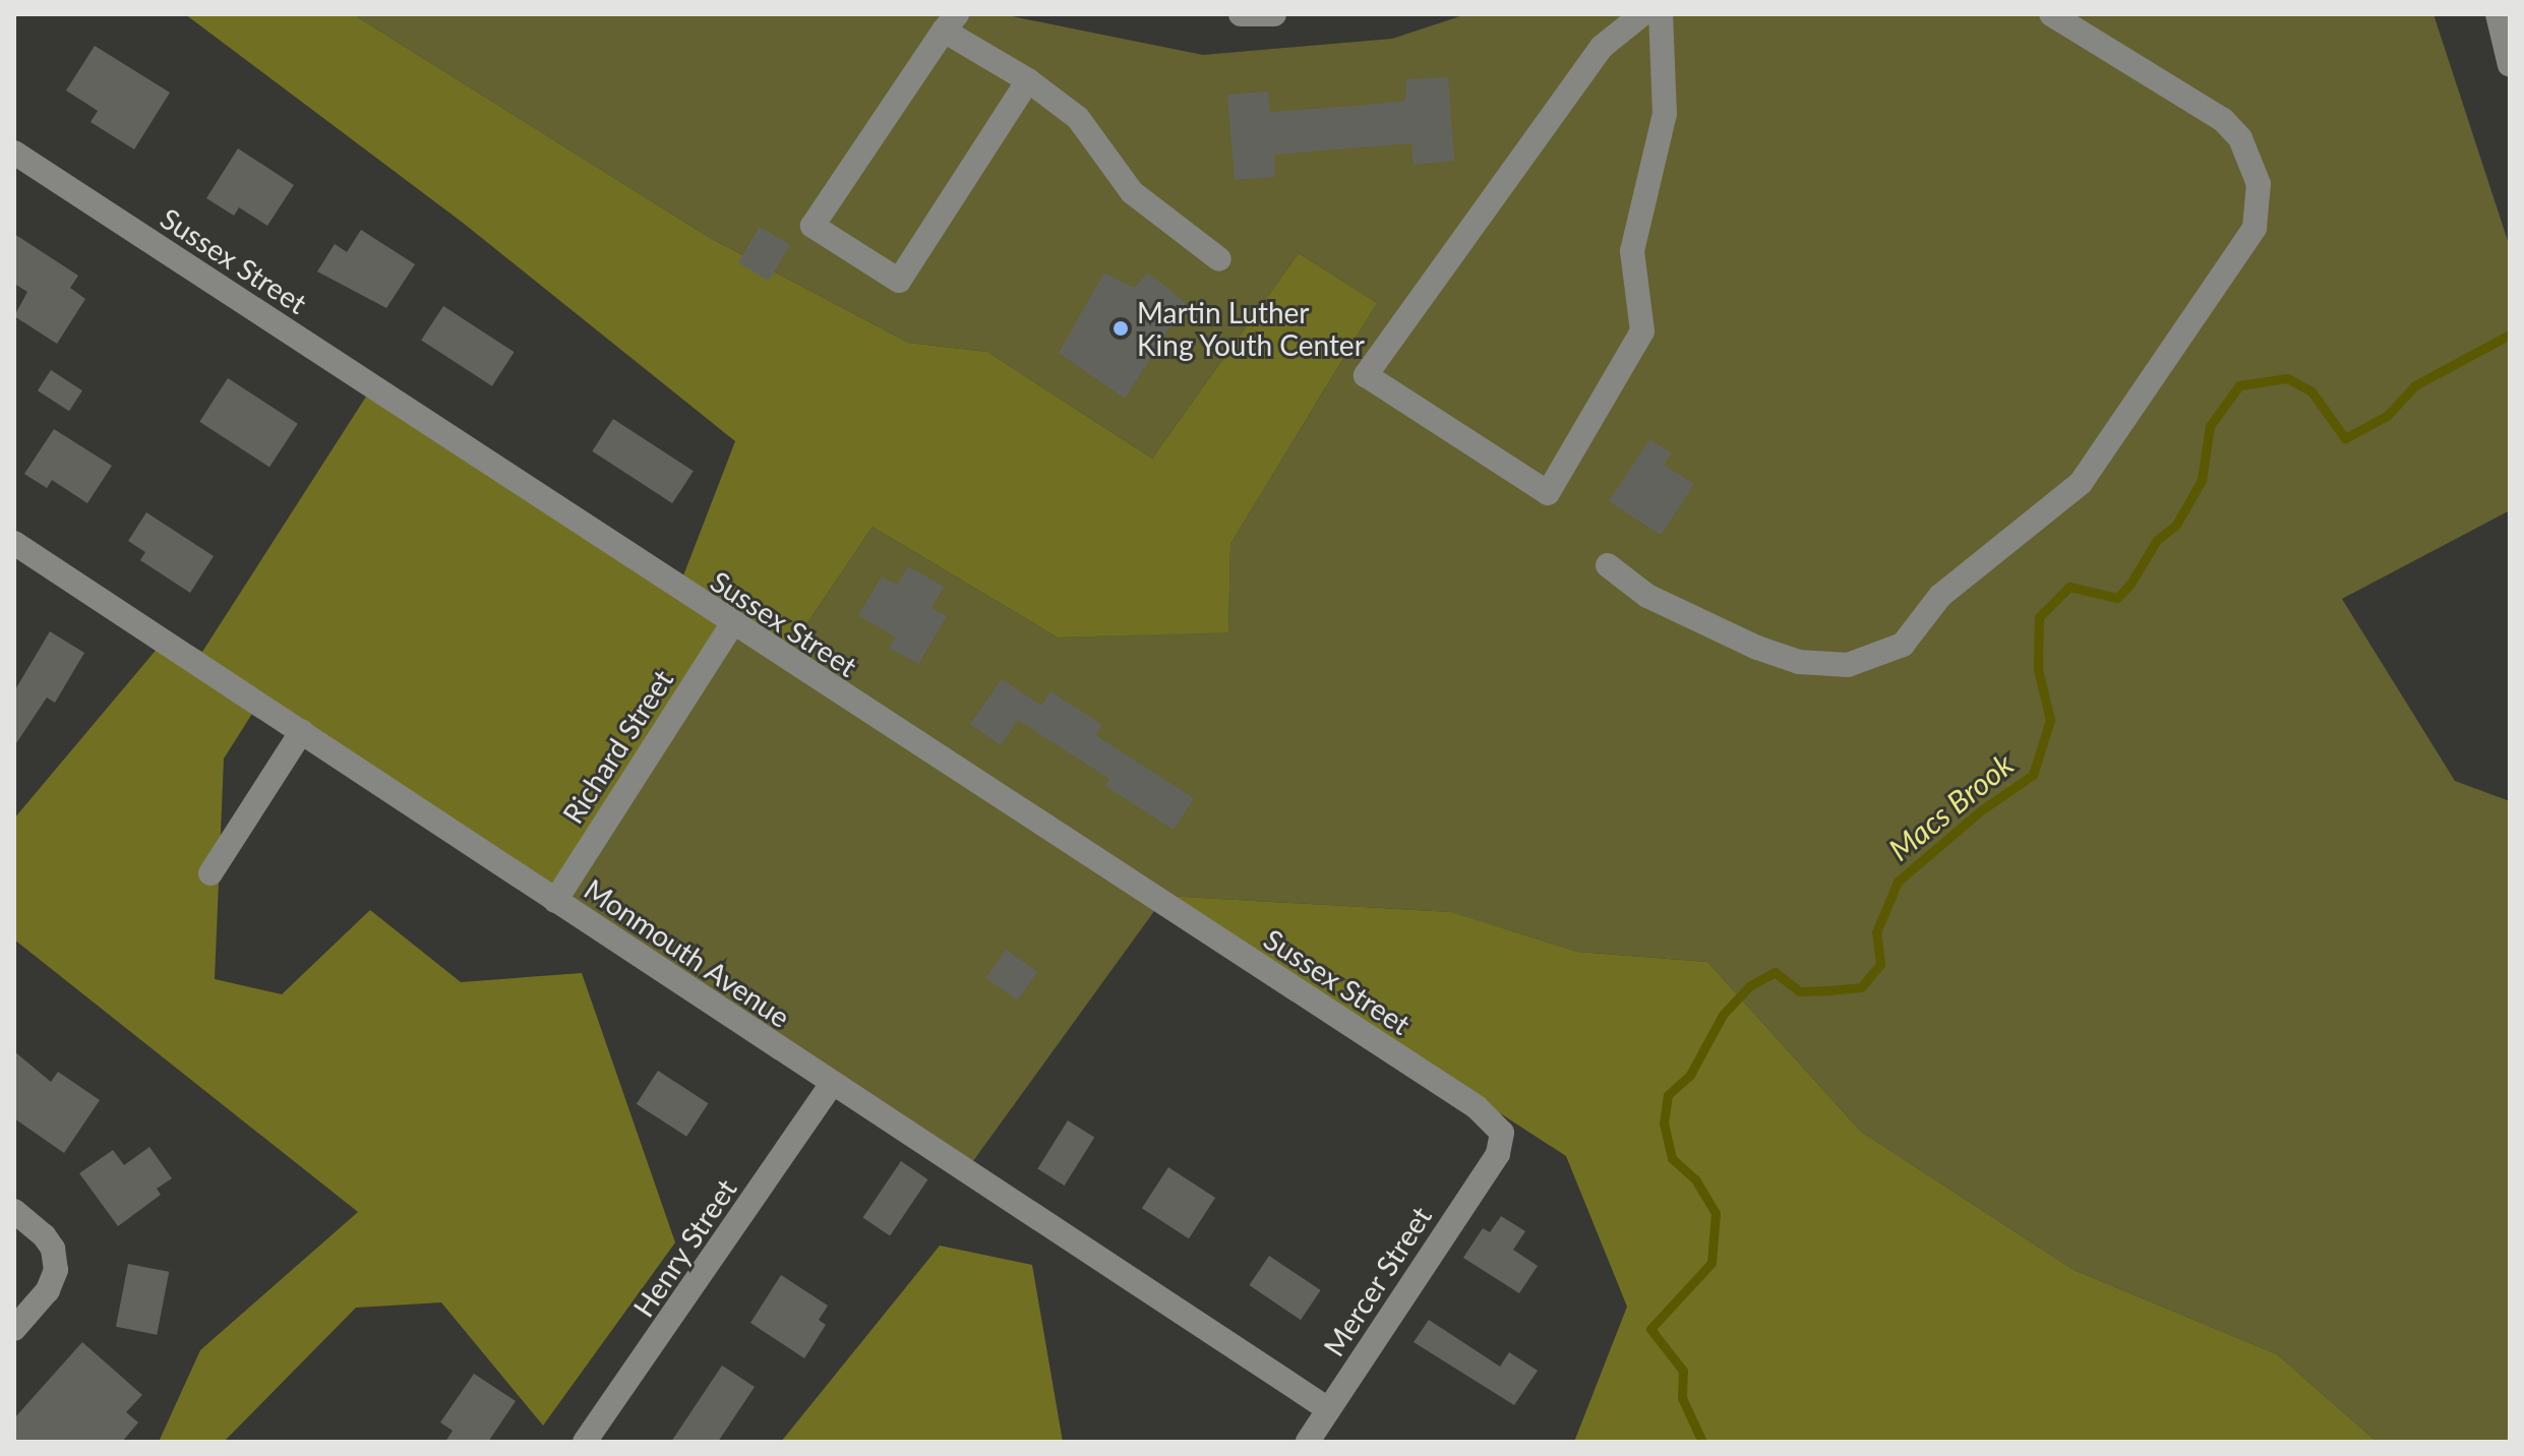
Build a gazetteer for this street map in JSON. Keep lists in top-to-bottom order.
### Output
{
  "streets": {
    "street": [
      "Sussex Street",
      "Richard Street",
      "Monmouth Avenue",
      "Henry Street",
      "Mercer Street"
    ]
  },
  "crossings": [
    ["Sussex Street", "Richard Street"],
    ["Sussex Street", "Mercer Street"],
    ["Richard Street", "Monmouth Avenue"],
    ["Monmouth Avenue", "Henry Street"],
    ["Monmouth Avenue", "Mercer Street"]
  ],
  "water": ["Macs Brook"],
  "places": ["Martin Luther King Youth Center"]
}
